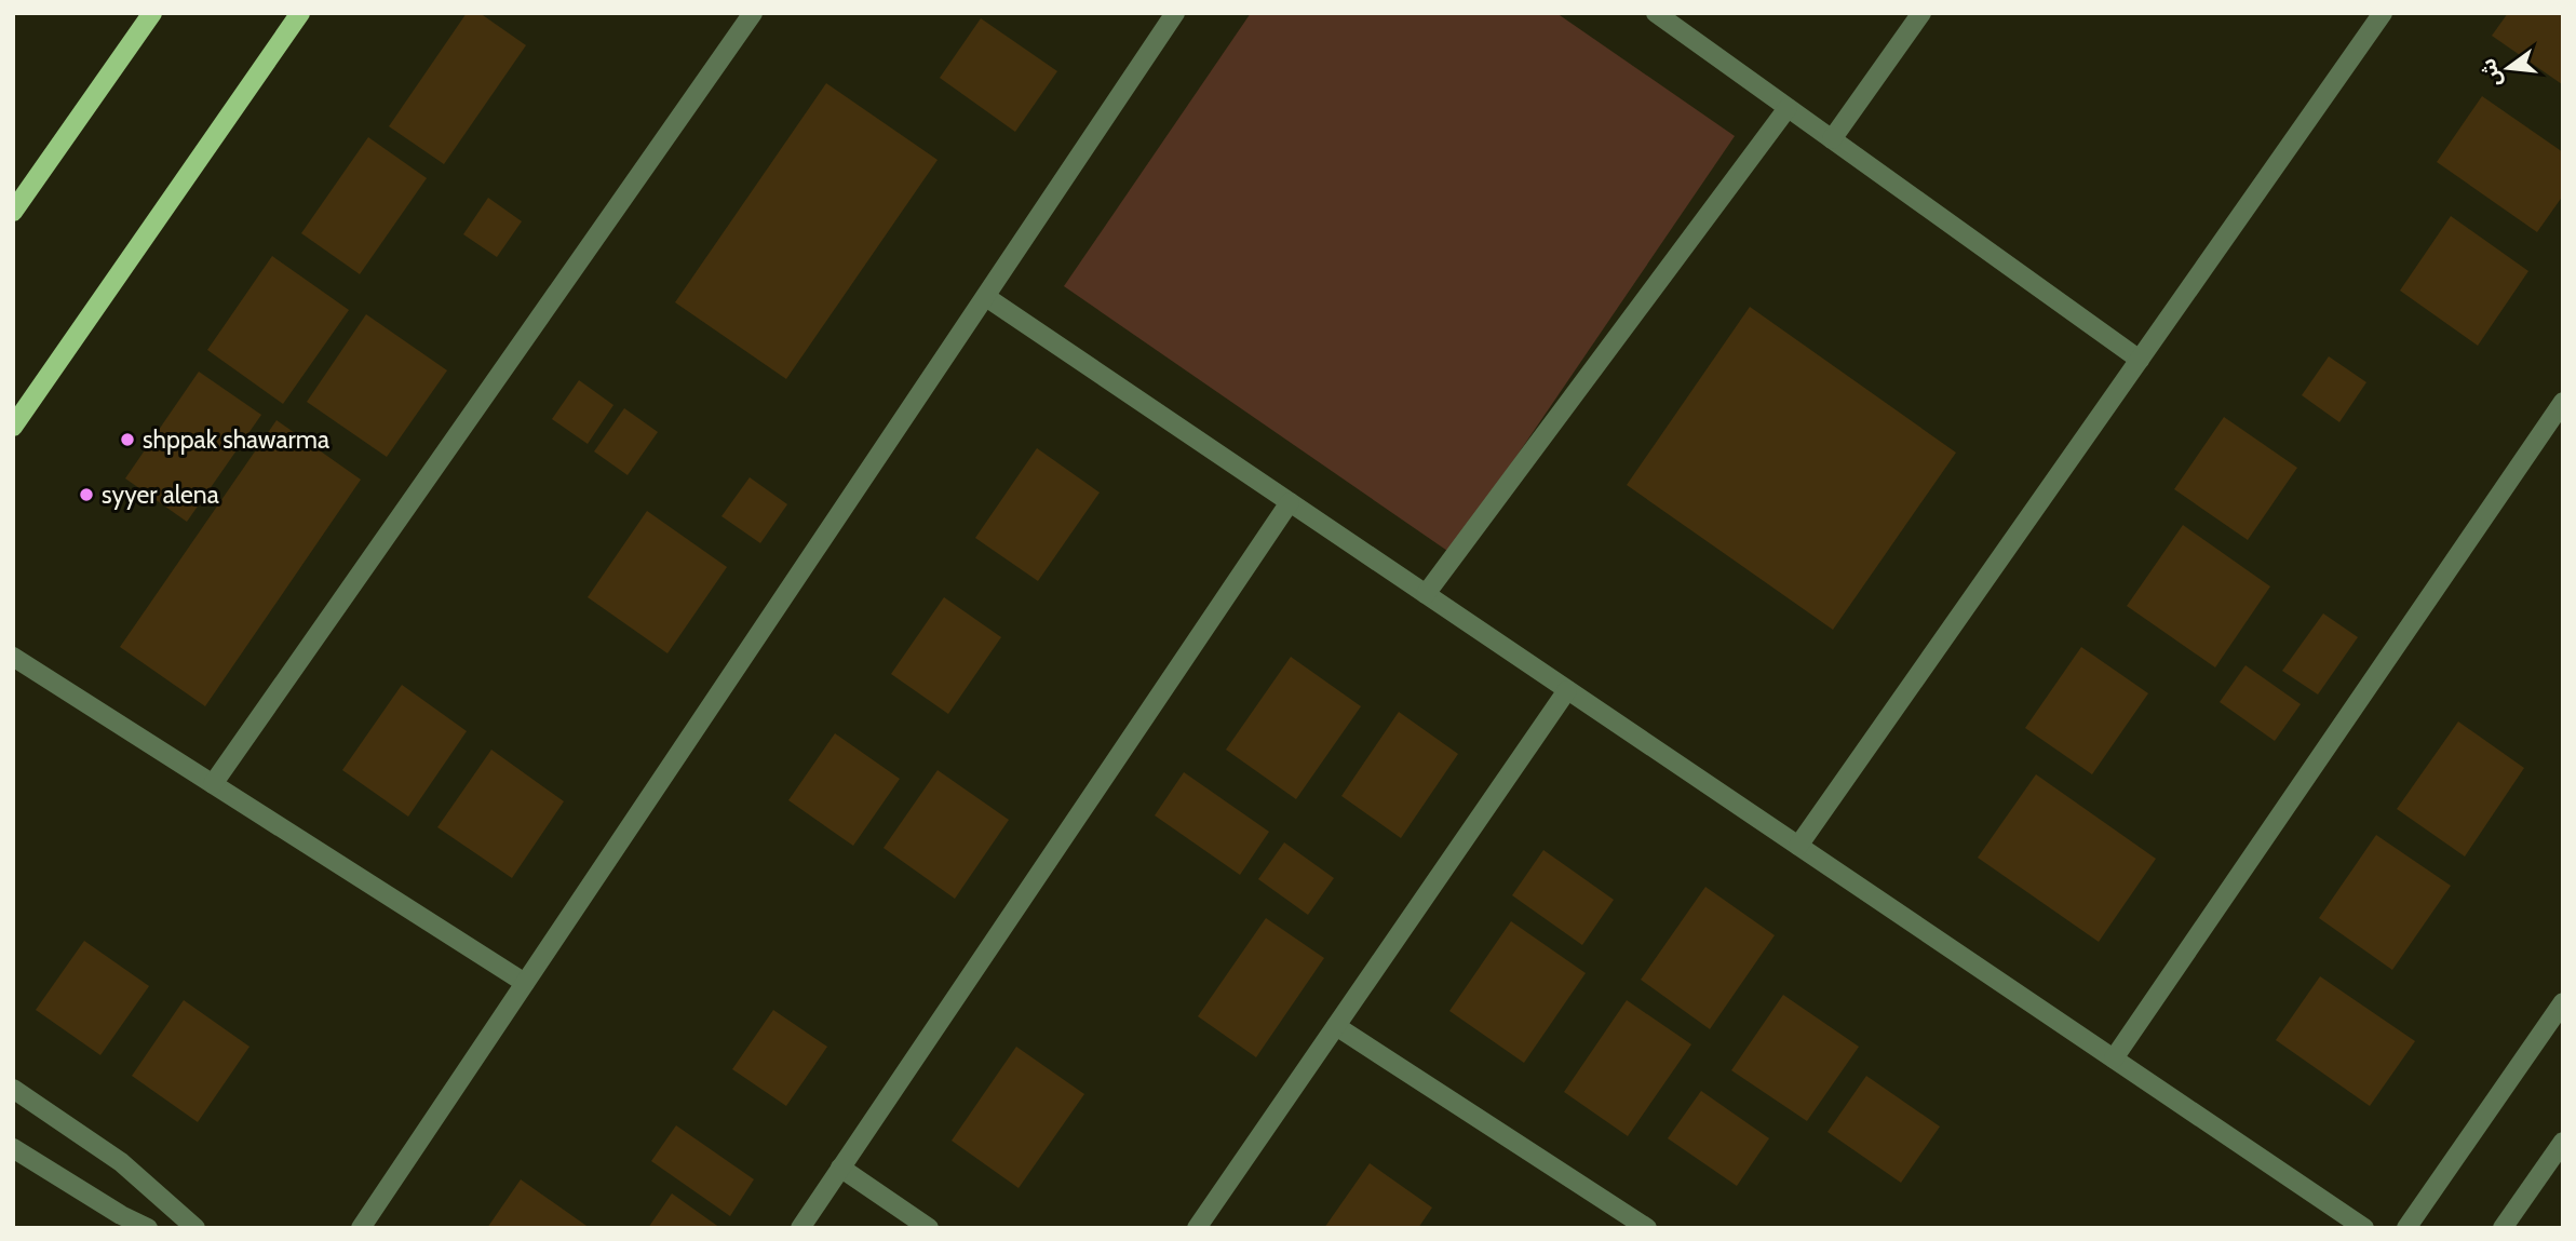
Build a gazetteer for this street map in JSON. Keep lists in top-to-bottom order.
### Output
{
  "places": ["shppak shawarma", "syyer alena"],
  "north": "left"
}
